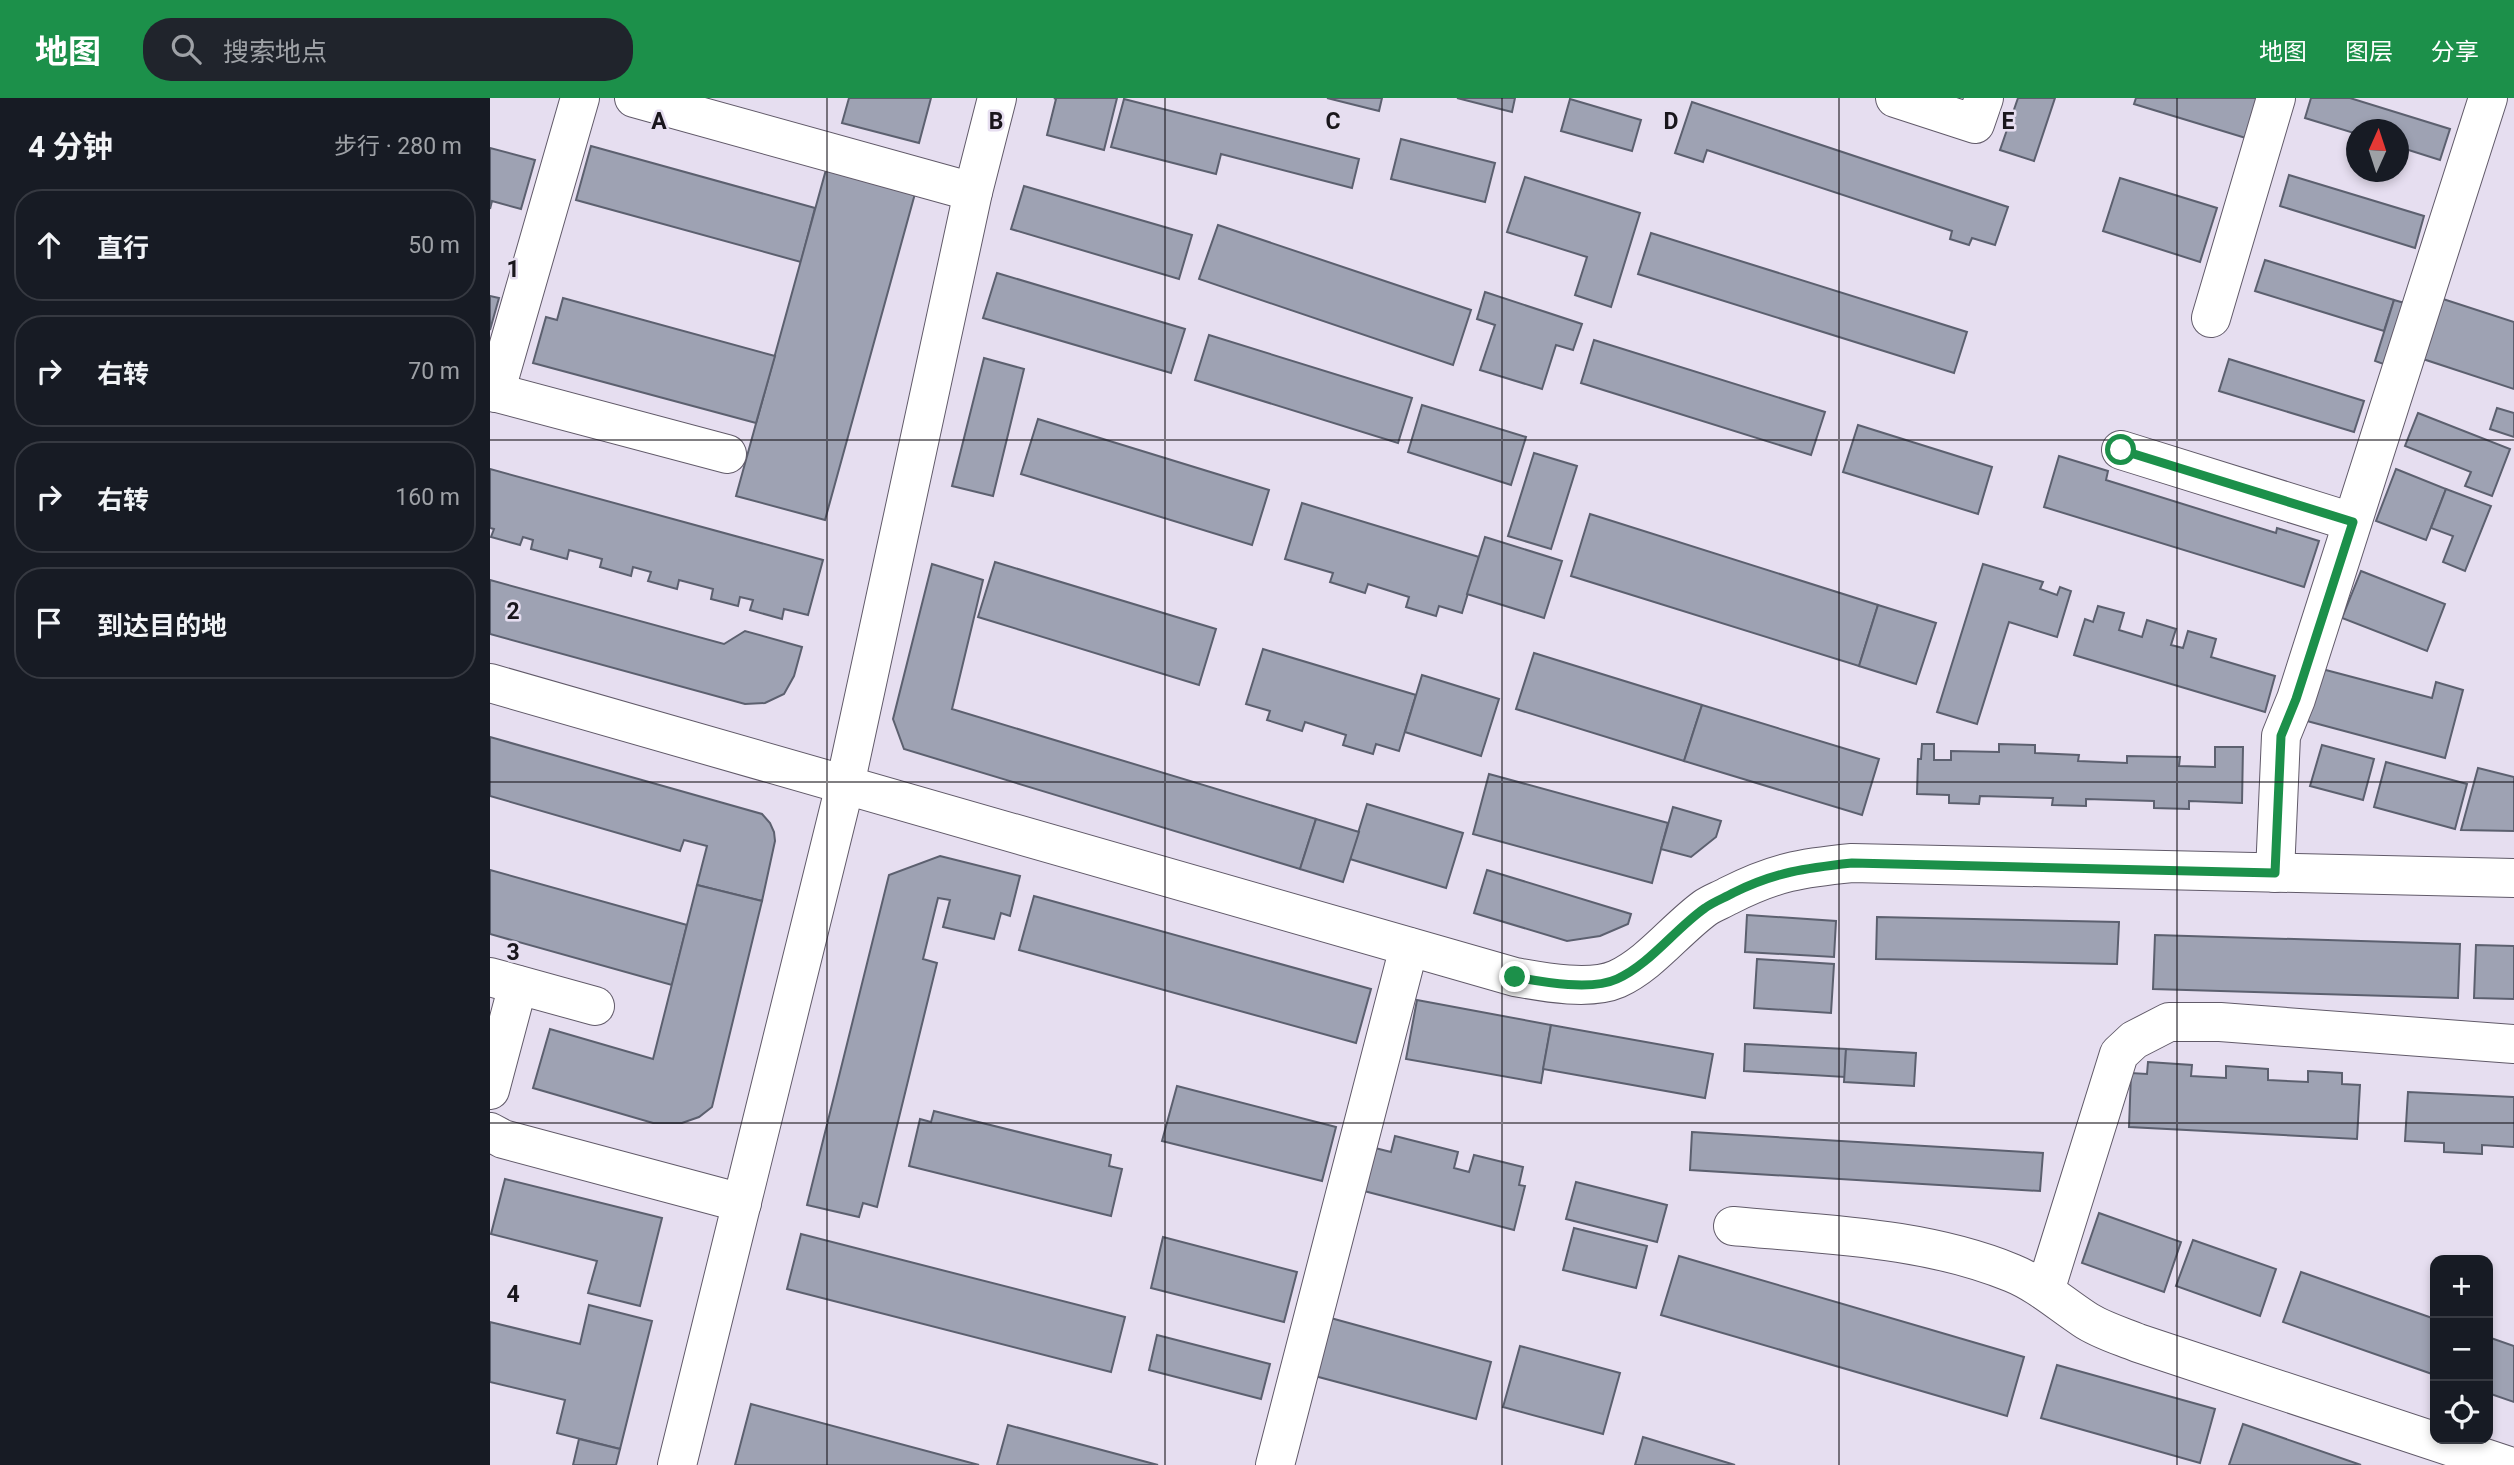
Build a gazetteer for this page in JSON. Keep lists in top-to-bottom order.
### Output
{
  "north": "top",
  "page": {
    "header": "地图",
    "search": "搜索地点",
    "nav": ["地图", "图层", "分享"],
    "heading": ["4 分钟", "步行 · 280 m"],
    "list": [
      ["直行", "50 m"],
      ["右转", "70 m"],
      ["右转", "160 m"],
      "到达目的地"
    ],
    "map_buttons": ["+", "−"]
  },
  "grid": {
    "columns": [
      "A",
      "B",
      "C",
      "D",
      "E"
    ],
    "rows": [
      "1",
      "2",
      "3",
      "4"
    ]
  }
}
